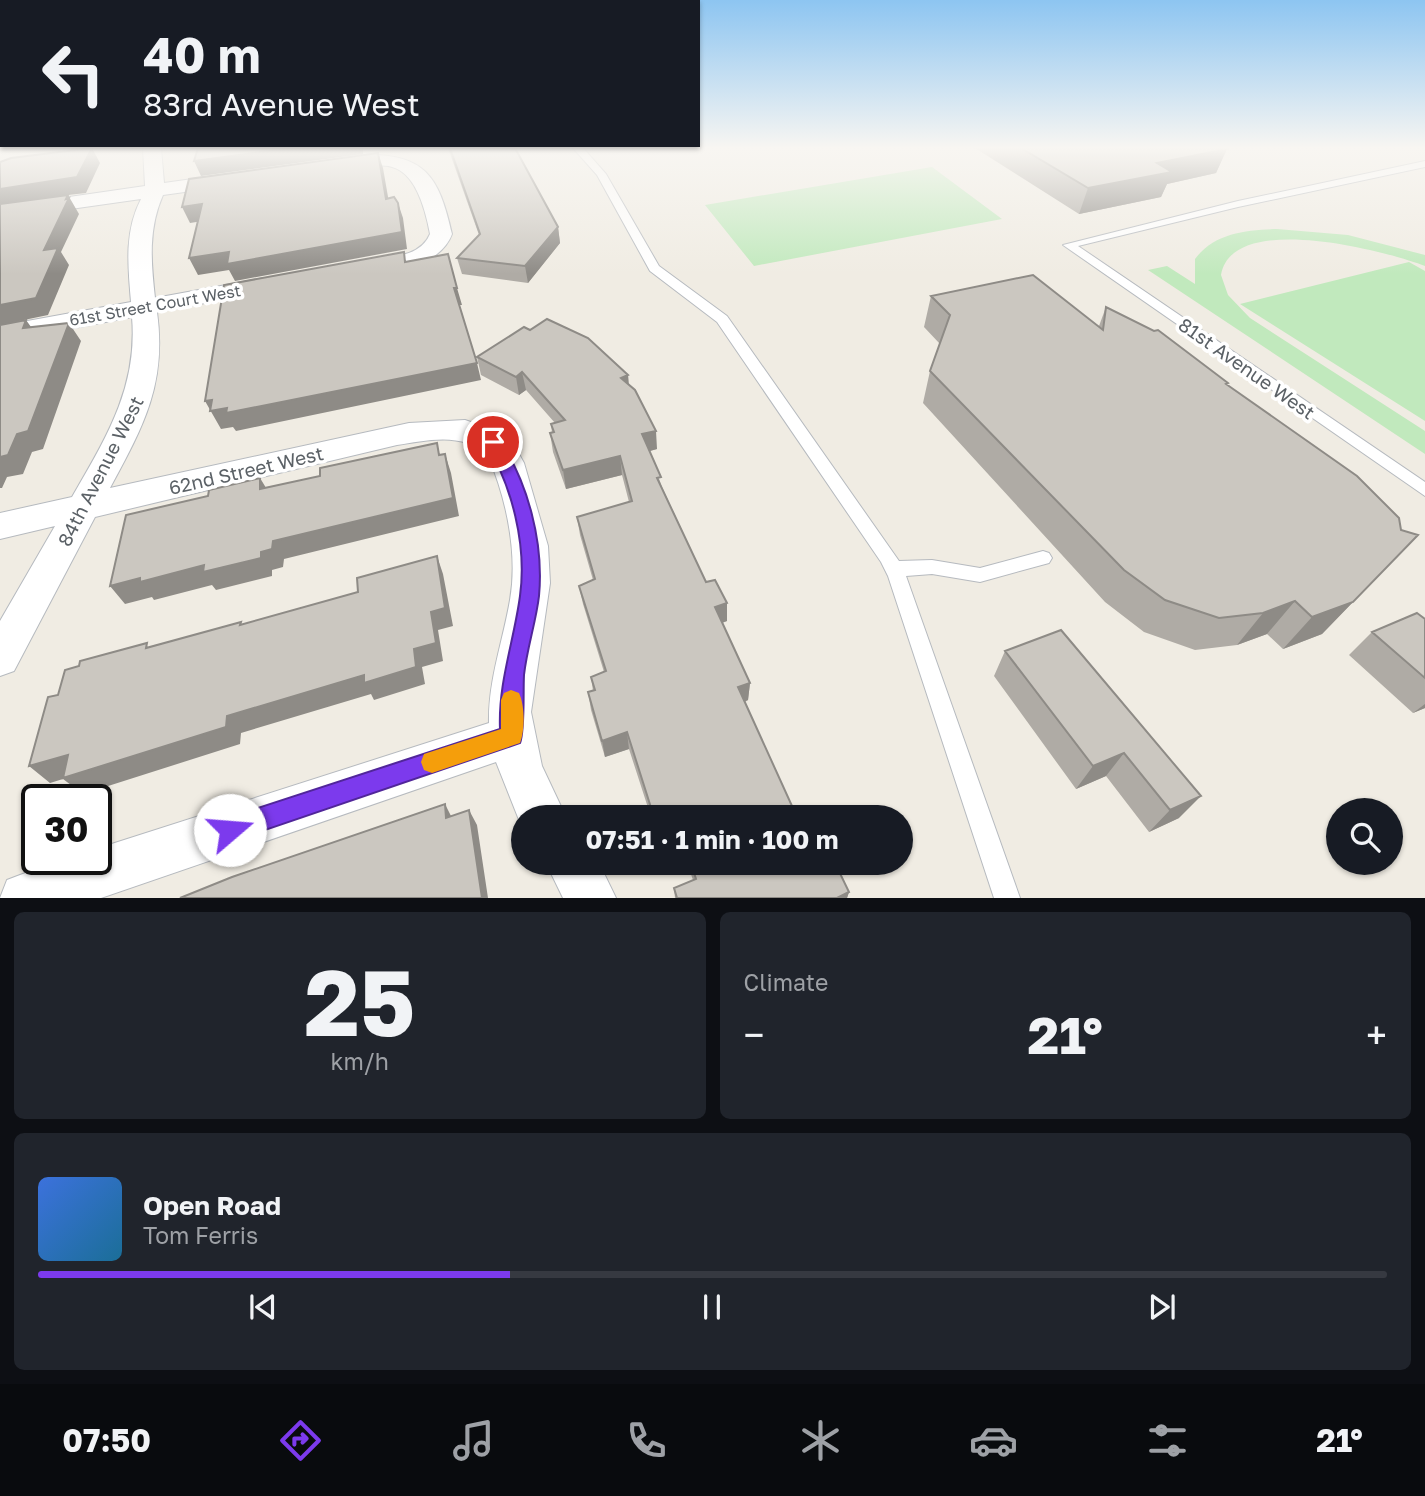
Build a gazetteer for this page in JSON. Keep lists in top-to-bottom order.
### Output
{
  "streets": {
    "street": ["61st Street Court West", "62nd Street West", "84th Avenue West"],
    "lane": ["81st Avenue West"]
  },
  "crossings": [
    ["61st Street Court West", "84th Avenue West"],
    ["62nd Street West", "84th Avenue West"]
  ],
  "page": {
    "turn": ["40 m", "83rd Avenue West"],
    "limit": "30",
    "trip": "07:51 · 1 min · 100 m",
    "tile": [
      ["25", "km/h"],
      "Climate"
    ],
    "heat": ["−", "21°", "+"],
    "song": ["Open Road", "Tom Ferris"],
    "tabs": ["07:50", "21°"]
  }
}
